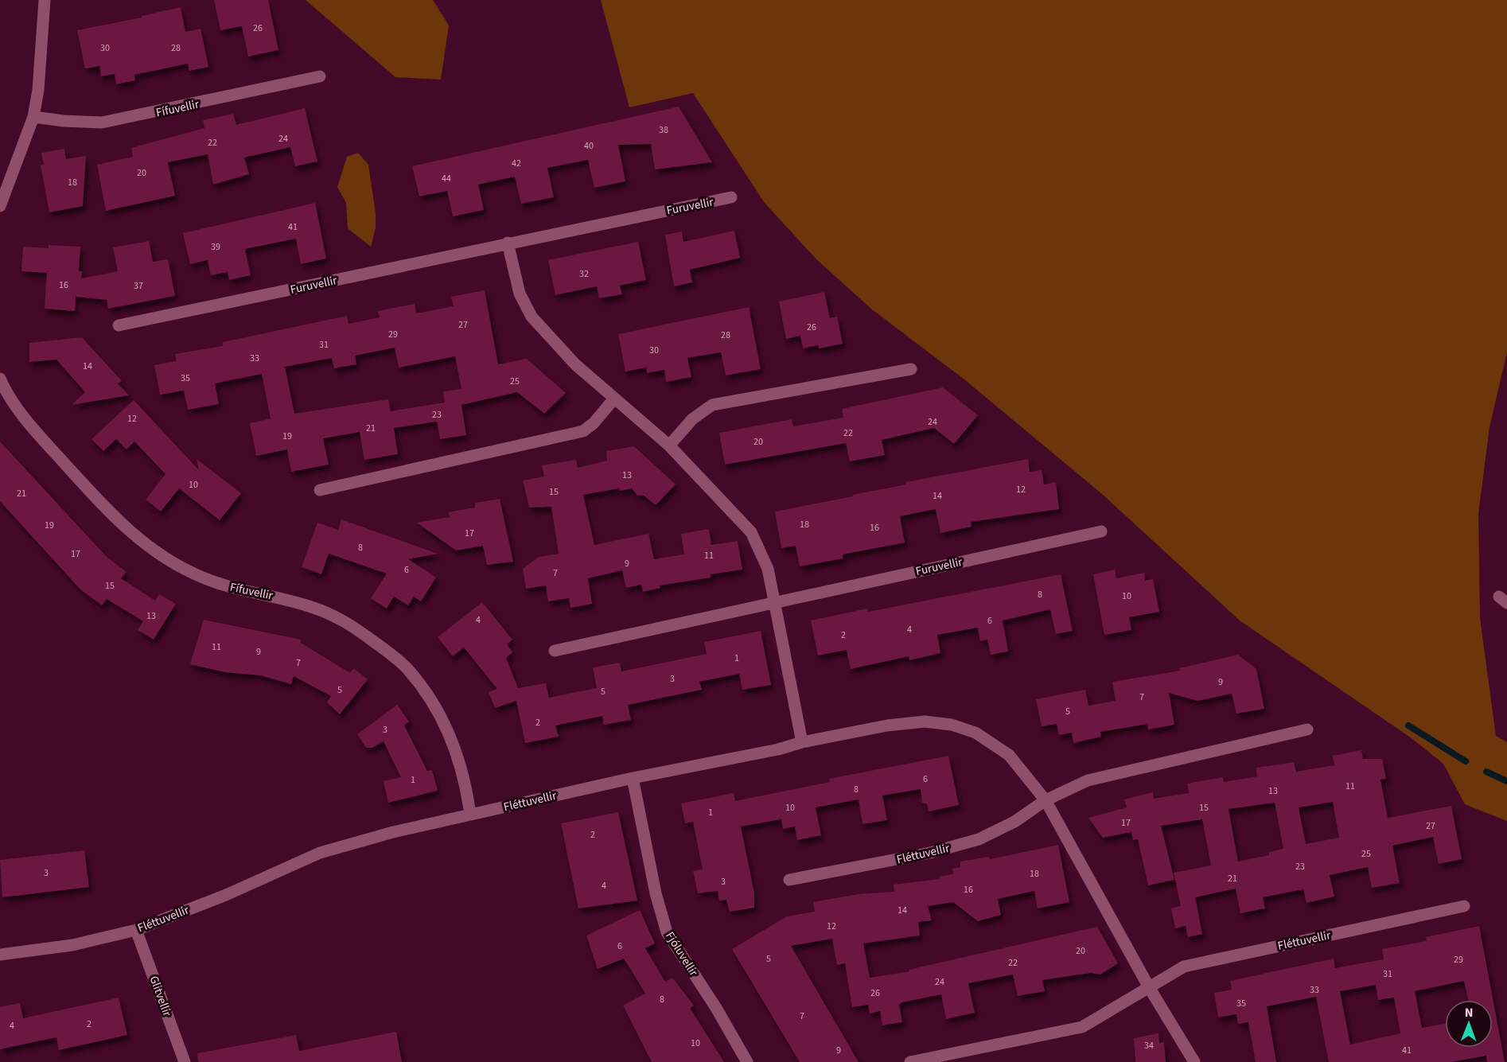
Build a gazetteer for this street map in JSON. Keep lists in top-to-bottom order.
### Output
{
  "streets": {
    "street": [
      "Fífuvellir",
      "Furuvellir",
      "Fléttuvellir",
      "Fjóluvellir",
      "Glitvellir"
    ]
  },
  "crossings": [
    ["Fífuvellir", "Fléttuvellir"],
    ["Fléttuvellir", "Fjóluvellir"],
    ["Fléttuvellir", "Glitvellir"]
  ],
  "house_numbers": [
    "26",
    "30",
    "28",
    "38",
    "24",
    "22",
    "40",
    "42",
    "20",
    "44",
    "18",
    "41",
    "39",
    "32",
    "16",
    "37",
    "27",
    "26",
    "29",
    "28",
    "31",
    "30",
    "33",
    "14",
    "35",
    "25",
    "23",
    "12",
    "24",
    "21",
    "22",
    "19",
    "20",
    "13",
    "10",
    "12",
    "15",
    "21",
    "14",
    "18",
    "19",
    "16",
    "17",
    "8",
    "17",
    "11",
    "9",
    "6",
    "7",
    "15",
    "8",
    "10",
    "13",
    "4",
    "6",
    "4",
    "2",
    "11",
    "9",
    "1",
    "7",
    "3",
    "9",
    "5",
    "5",
    "7",
    "5",
    "2",
    "3",
    "6",
    "1",
    "11",
    "8",
    "13",
    "10",
    "15",
    "1",
    "17",
    "27",
    "2",
    "25",
    "23",
    "3",
    "18",
    "21",
    "3",
    "4",
    "16",
    "14",
    "12",
    "6",
    "20",
    "5",
    "29",
    "22",
    "31",
    "24",
    "33",
    "26",
    "8",
    "35",
    "7",
    "2",
    "4",
    "10",
    "34",
    "9",
    "41"
  ],
  "north": "top"
}
